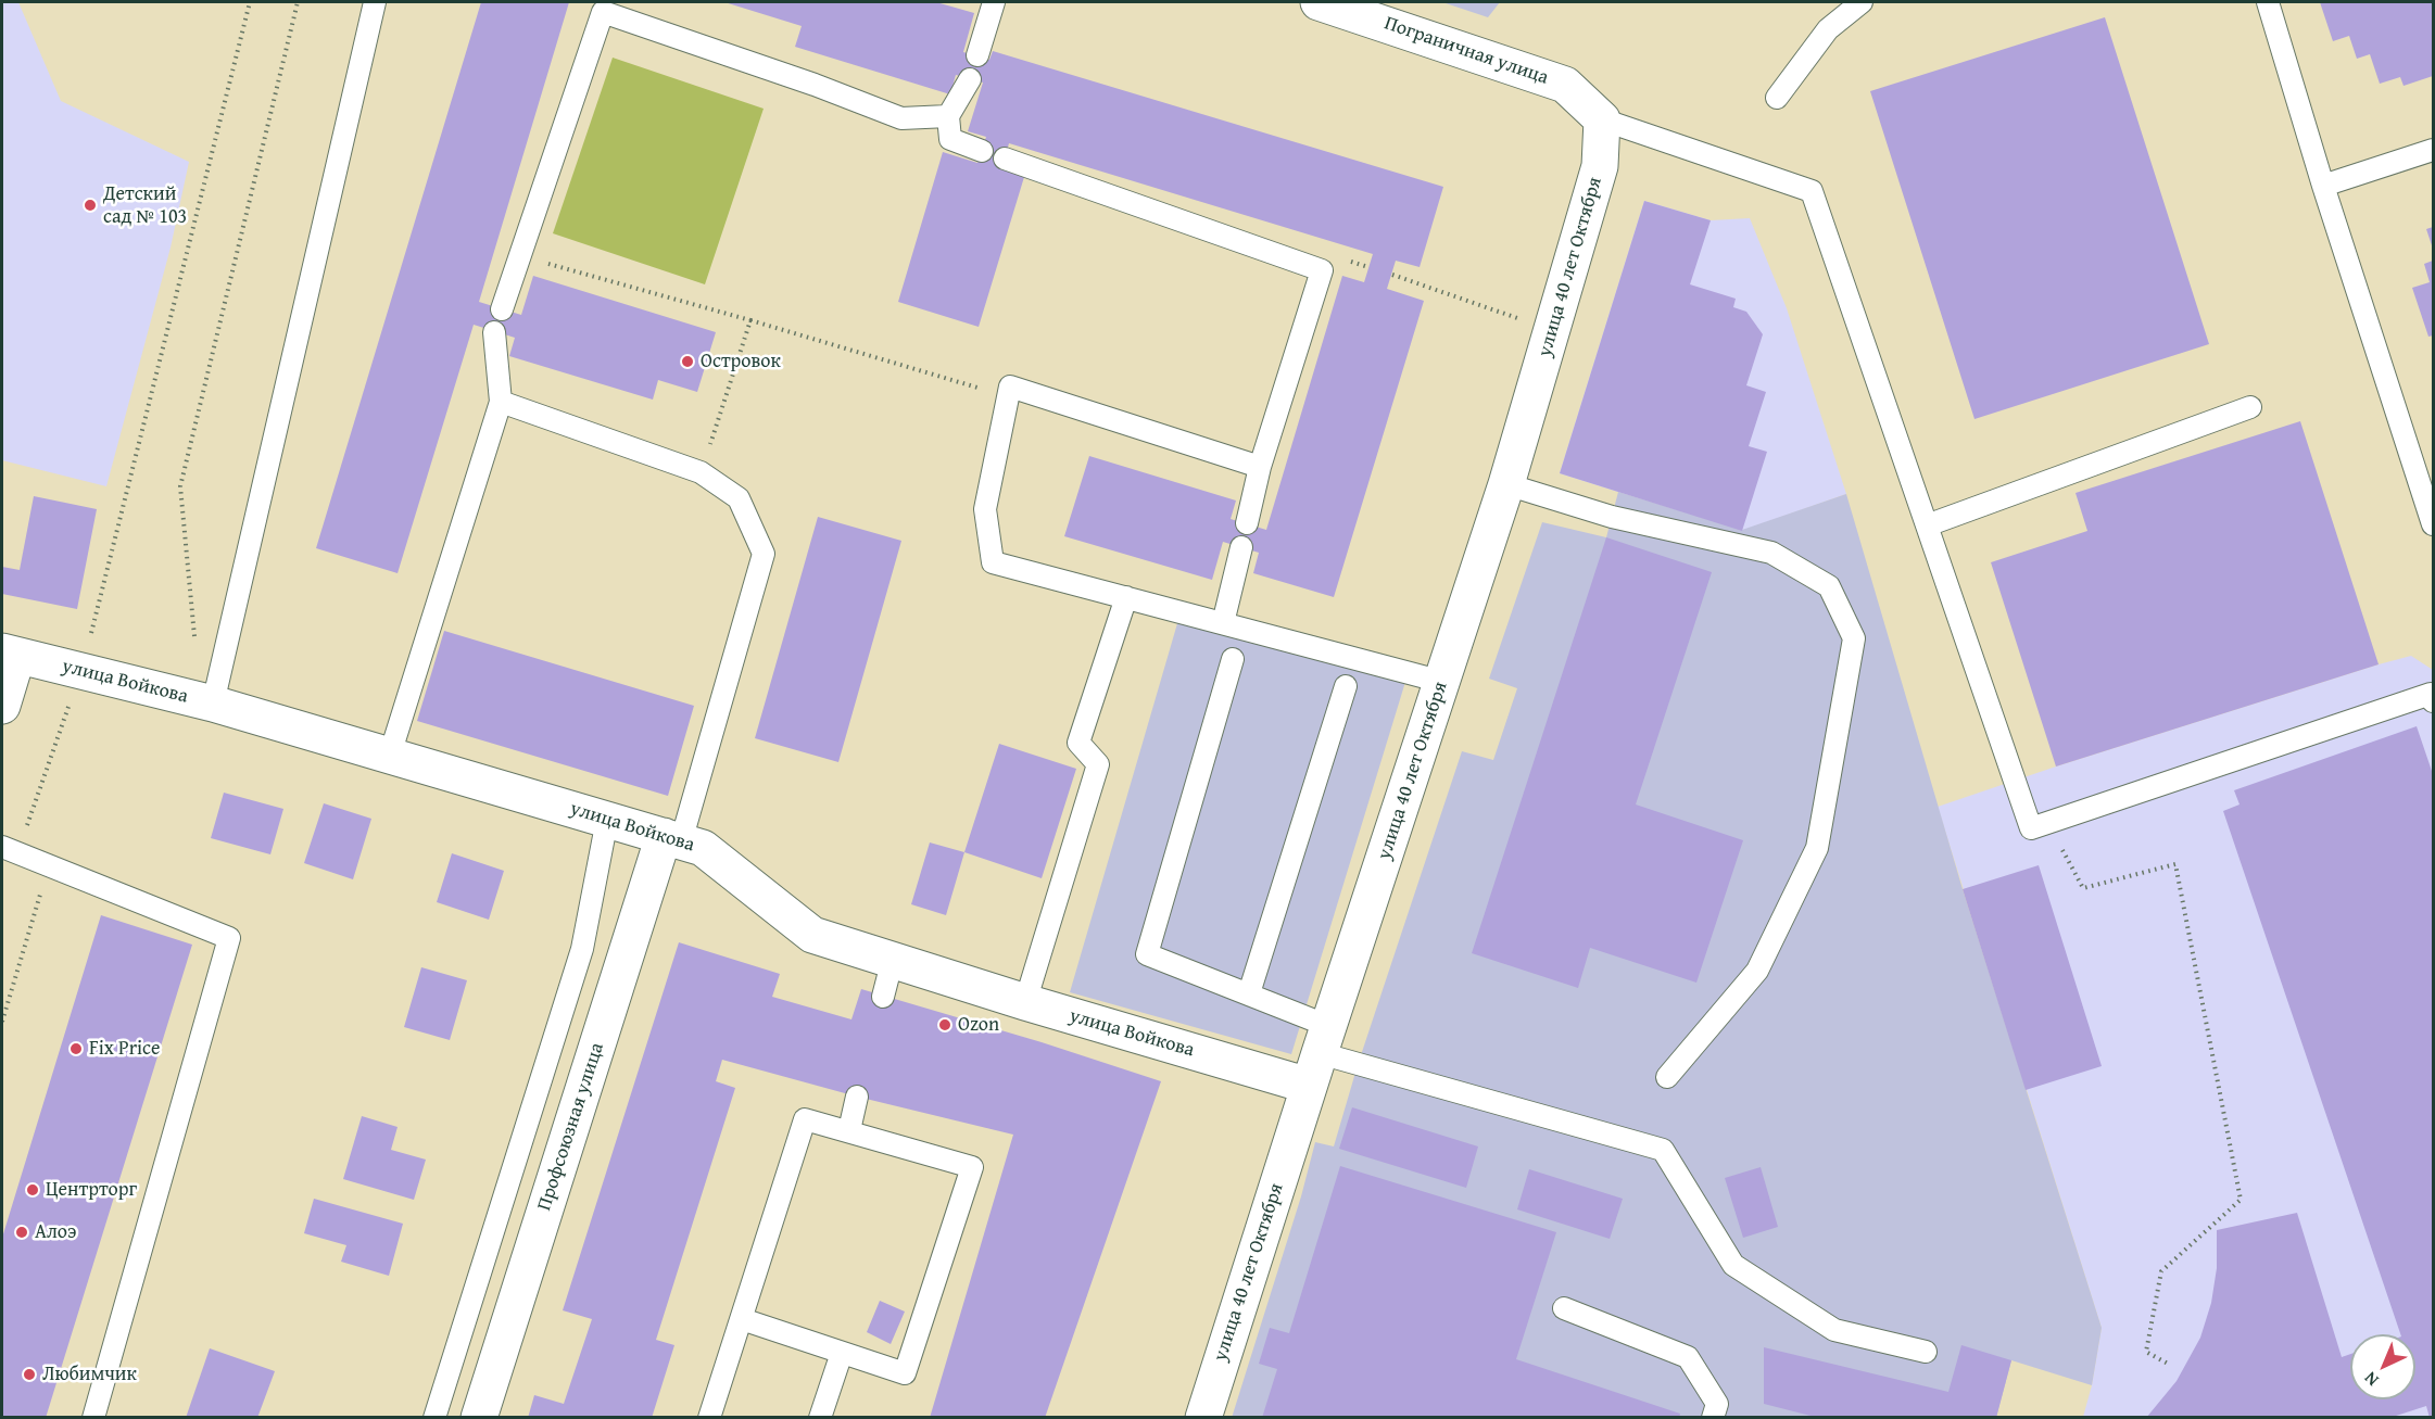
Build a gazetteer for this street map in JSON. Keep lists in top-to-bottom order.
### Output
{
  "streets": {
    "street": [
      "Пограничная улица",
      "улица 40 лет Октября",
      "улица Войкова",
      "Профсоюзная улица"
    ]
  },
  "crossings": [
    ["Пограничная улица", "улица 40 лет Октября"],
    ["улица 40 лет Октября", "улица Войкова"],
    ["улица Войкова", "Профсоюзная улица"]
  ],
  "places": [
    "Детский сад № 103",
    "Островок",
    "Ozon",
    "Fix Price",
    "Центрторг",
    "Алоэ",
    "Любимчик"
  ],
  "north": "bottom left"
}
